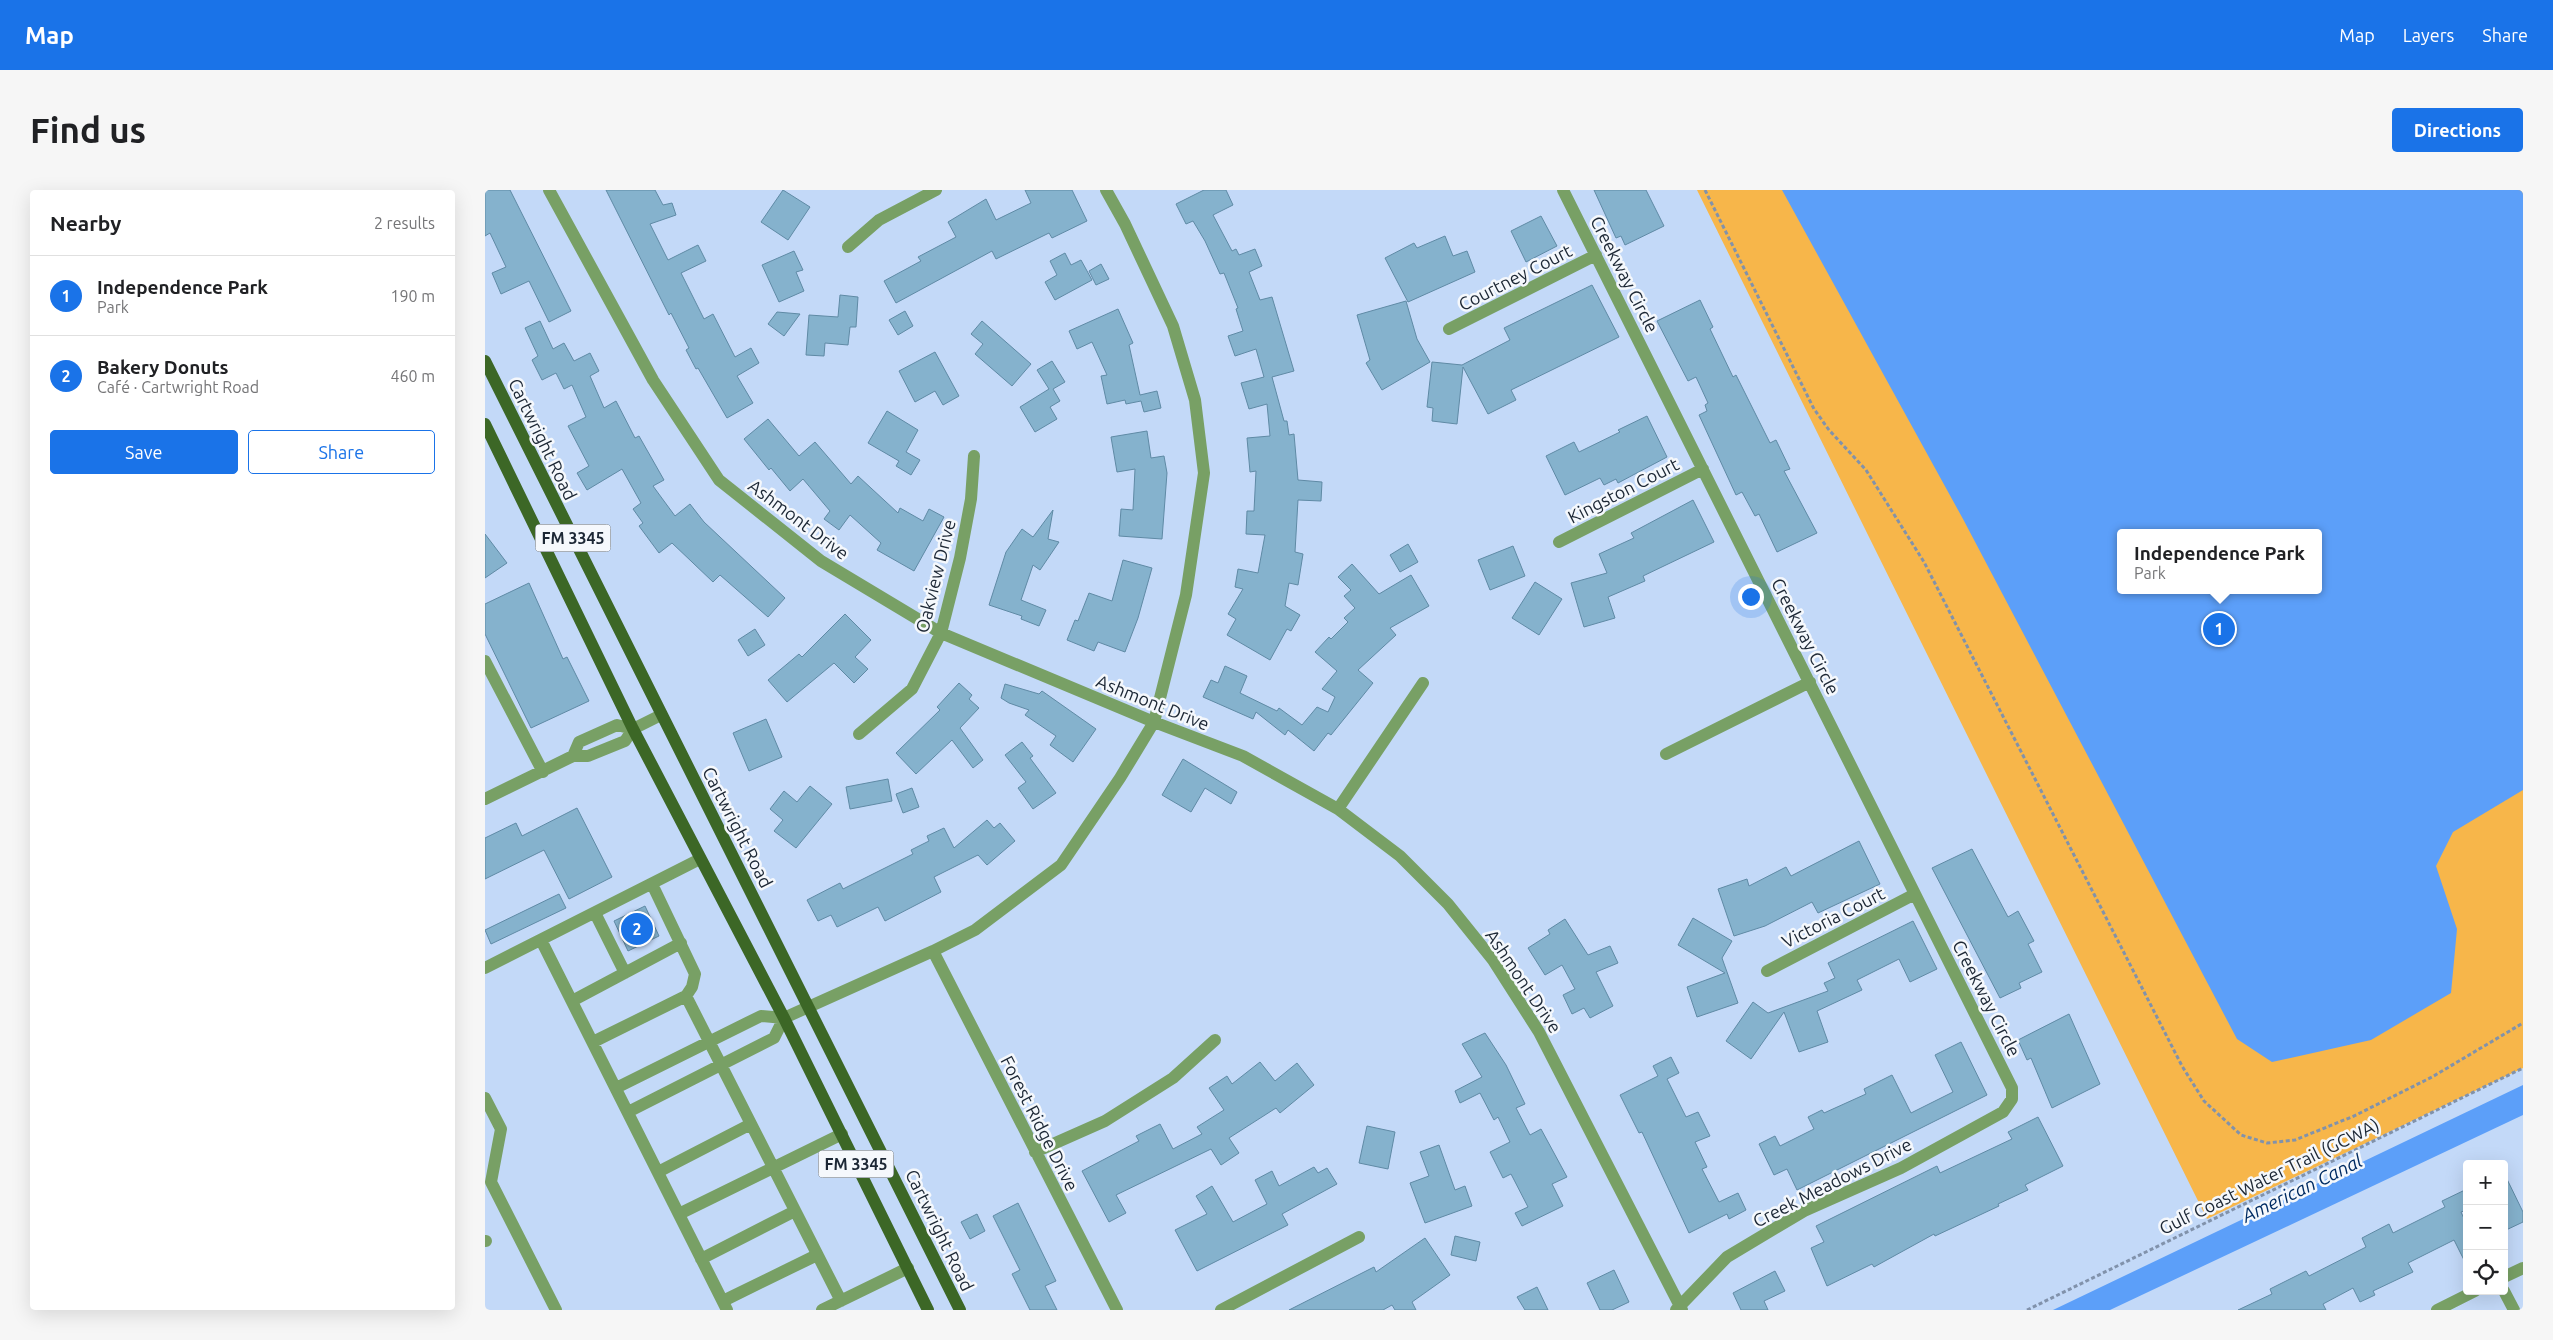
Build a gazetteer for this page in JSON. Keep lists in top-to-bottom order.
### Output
{
  "streets": {
    "main road": ["Cartwright Road", "FM 3345"],
    "street": [
      "Creekway Circle",
      "Courtney Court",
      "Kingston Court",
      "Ashmont Drive",
      "Oakview Drive",
      "Victoria Court",
      "Forest Ridge Drive",
      "Creek Meadows Drive"
    ],
    "path": ["Gulf Coast Water Trail (GCWA)"]
  },
  "crossings": [
    ["Creekway Circle", "Courtney Court"],
    ["Creekway Circle", "Kingston Court"],
    ["Creekway Circle", "Victoria Court"],
    ["Creekway Circle", "Creek Meadows Drive"],
    ["Ashmont Drive", "Oakview Drive"],
    ["Ashmont Drive", "Creek Meadows Drive"]
  ],
  "water": ["American Canal"],
  "page": {
    "header": "Map",
    "nav": ["Map", "Layers", "Share"],
    "buttons": [
      "Directions",
      ["Save", "Share"]
    ],
    "title": "Find us",
    "heading": ["Nearby", "2 results"],
    "list": [
      {
        "mark": "1",
        "name": "Independence Park",
        "note": "Park",
        "value": "190 m"
      },
      {
        "mark": "2",
        "name": "Bakery Donuts",
        "note": "Café · Cartwright Road",
        "value": "460 m"
      }
    ],
    "popup": ["Independence Park", "Park"],
    "pins": ["1", "2"],
    "map_buttons": ["+", "−"]
  }
}
